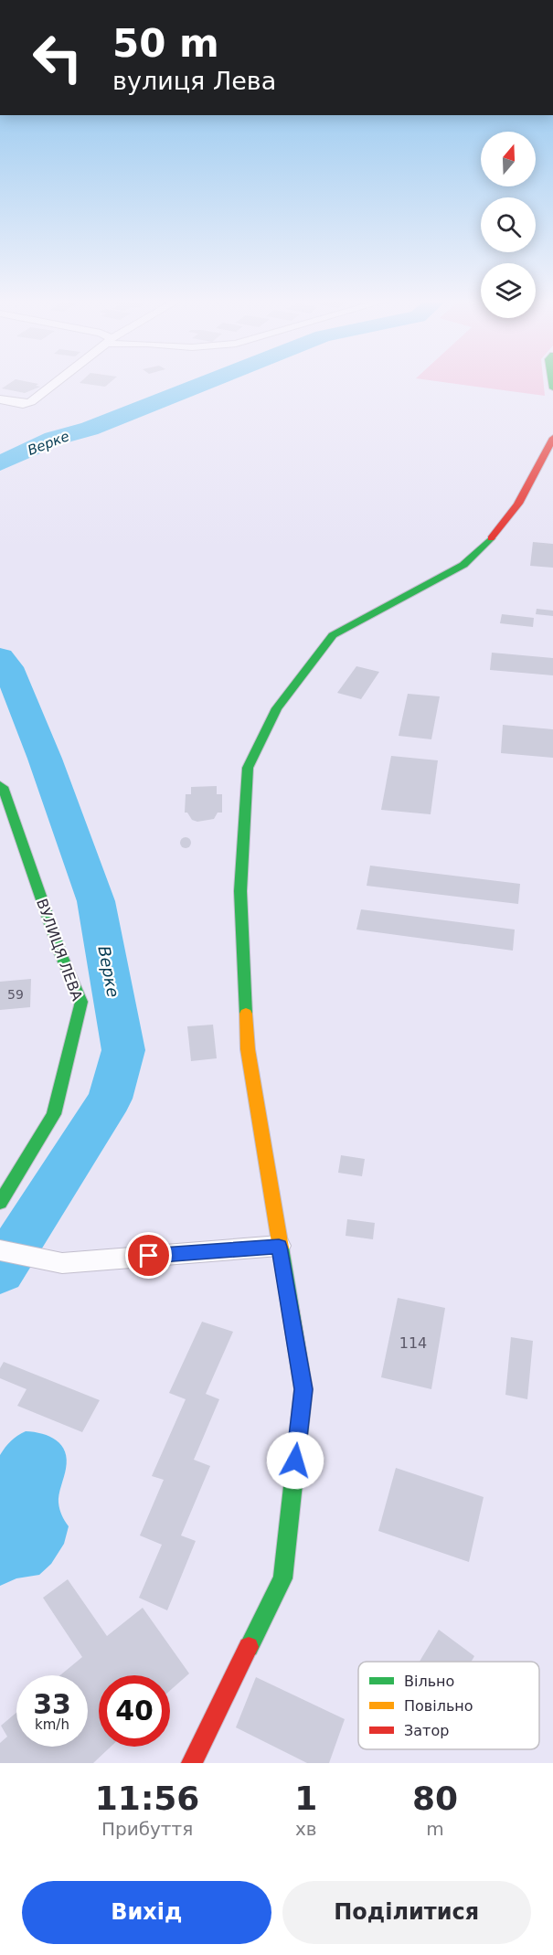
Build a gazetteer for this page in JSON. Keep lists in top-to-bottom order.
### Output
{
  "streets": {
    "street": ["ВУЛИЦЯ ЛЕВА"]
  },
  "water": ["Верке"],
  "house_numbers": ["59", "114"],
  "legend": ["Вільно", "Повільно", "Затор"],
  "north": "top",
  "page": {
    "turn": ["50 m", "вулиця Лева"],
    "speed": "33 km/h",
    "limit": "40",
    "eta": [
      "11:56",
      "Прибуття",
      "1",
      "хв",
      "80",
      "m"
    ],
    "buttons": ["Вихід", "Поділитися"]
  }
}
